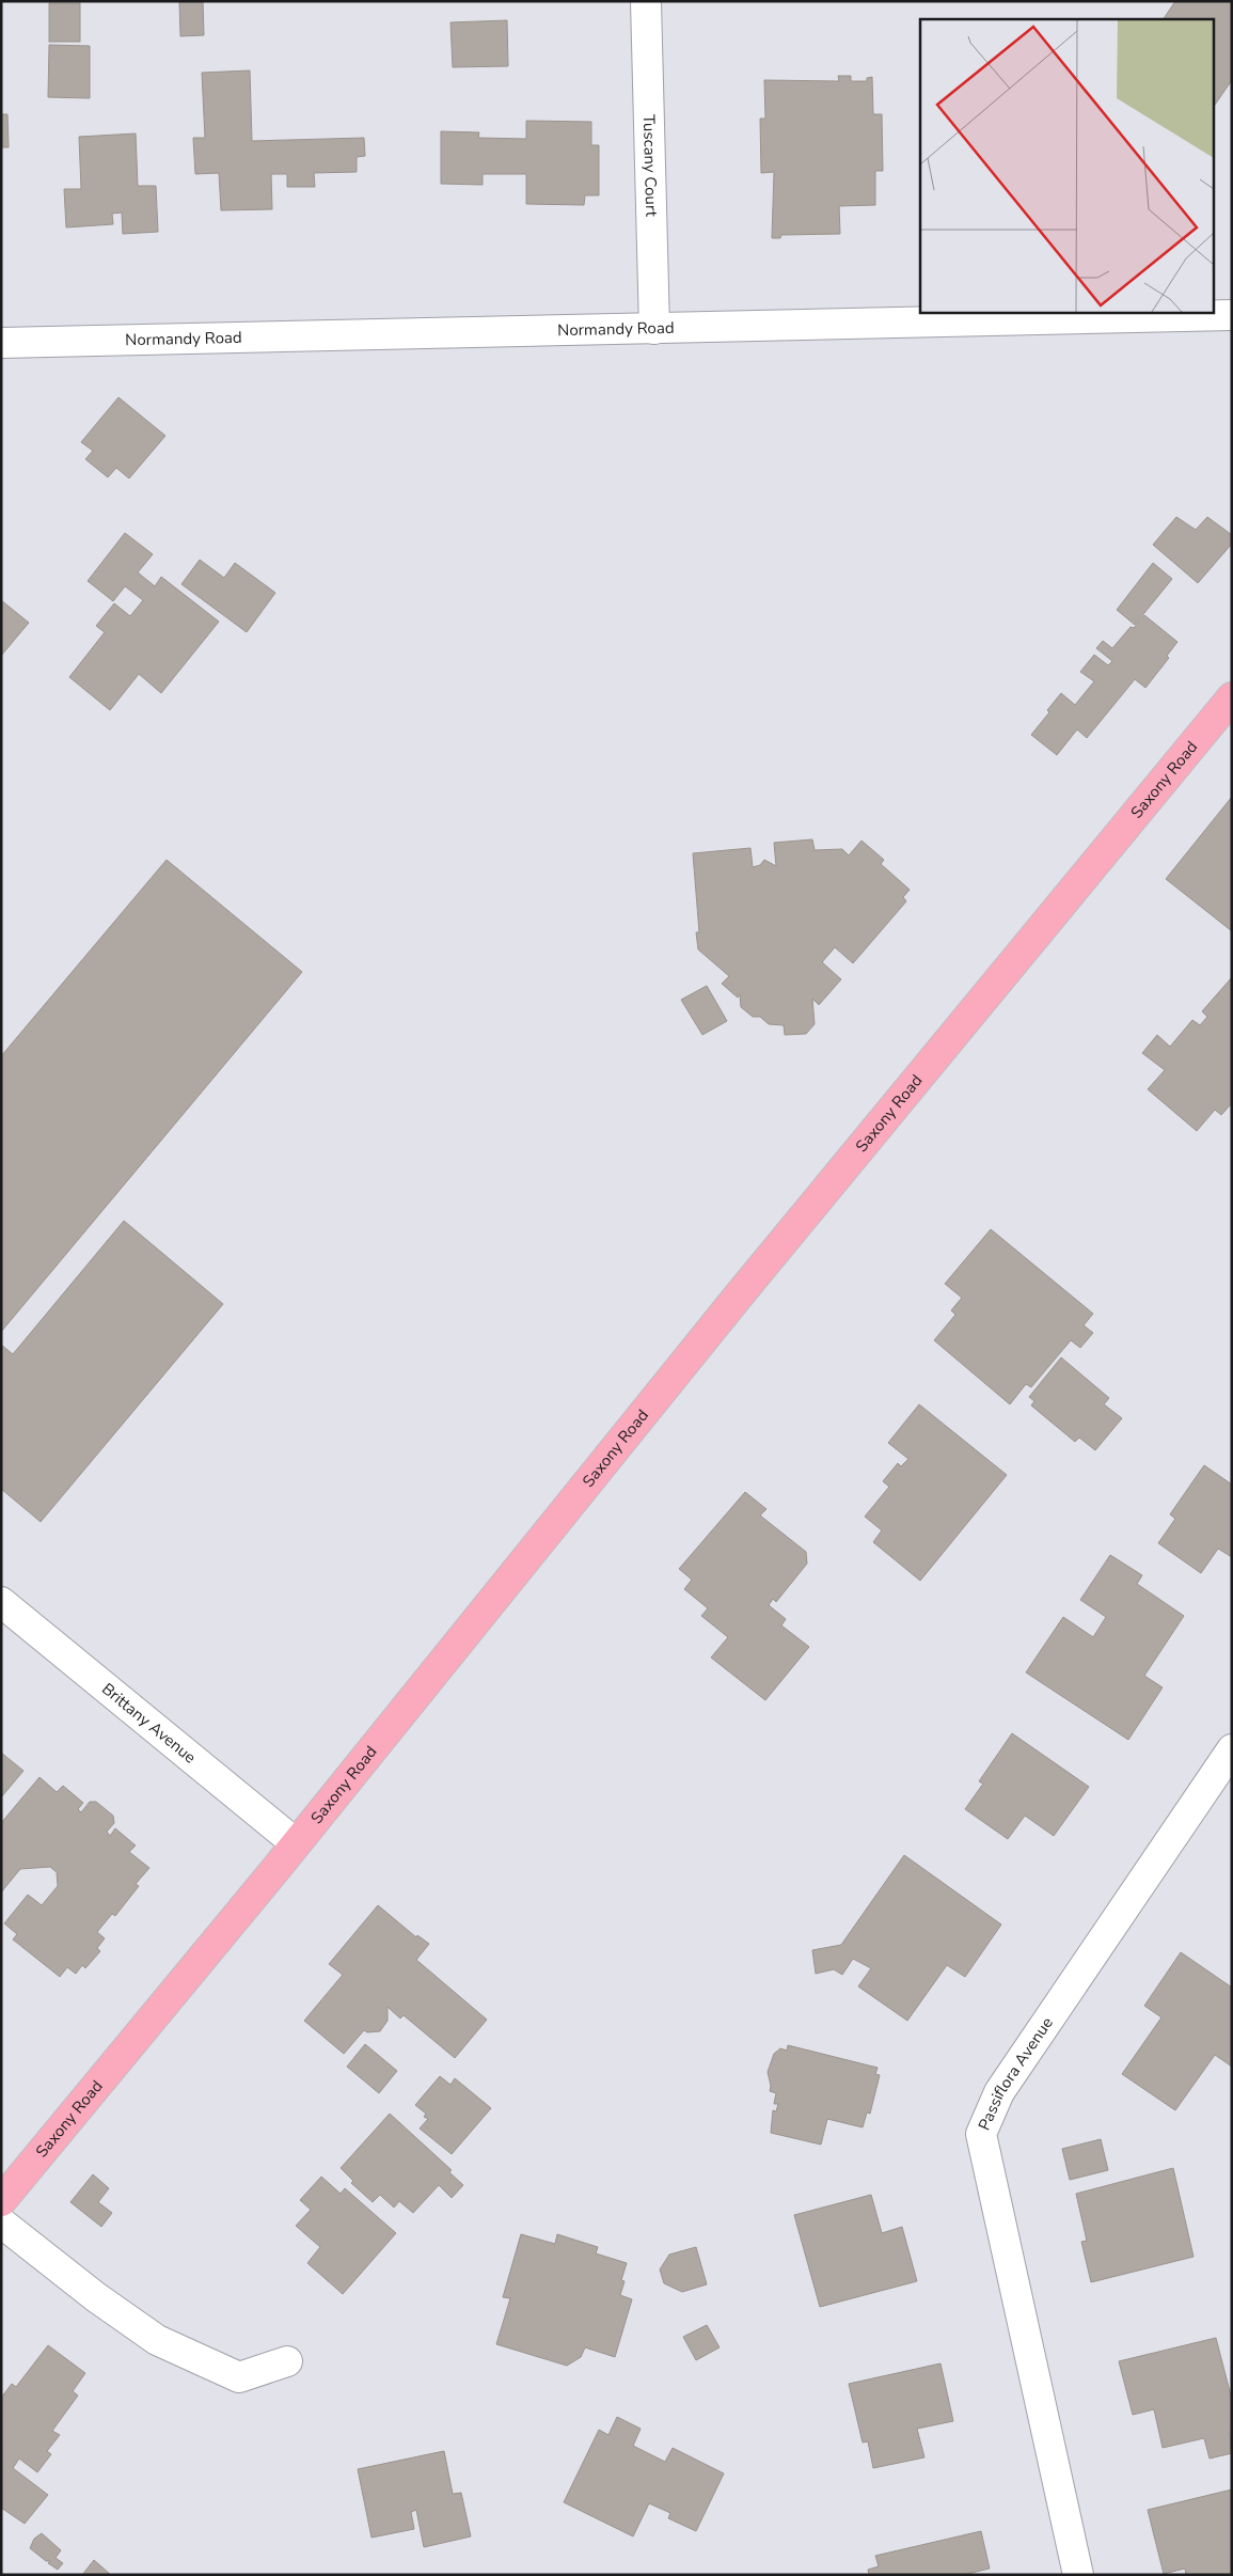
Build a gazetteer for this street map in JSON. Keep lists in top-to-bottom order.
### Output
{
  "streets": {
    "main road": ["Saxony Road"],
    "street": [
      "Tuscany Court",
      "Normandy Road",
      "Brittany Avenue",
      "Passiflora Avenue"
    ]
  },
  "crossings": [
    ["Tuscany Court", "Normandy Road"],
    ["Saxony Road", "Brittany Avenue"]
  ]
}
